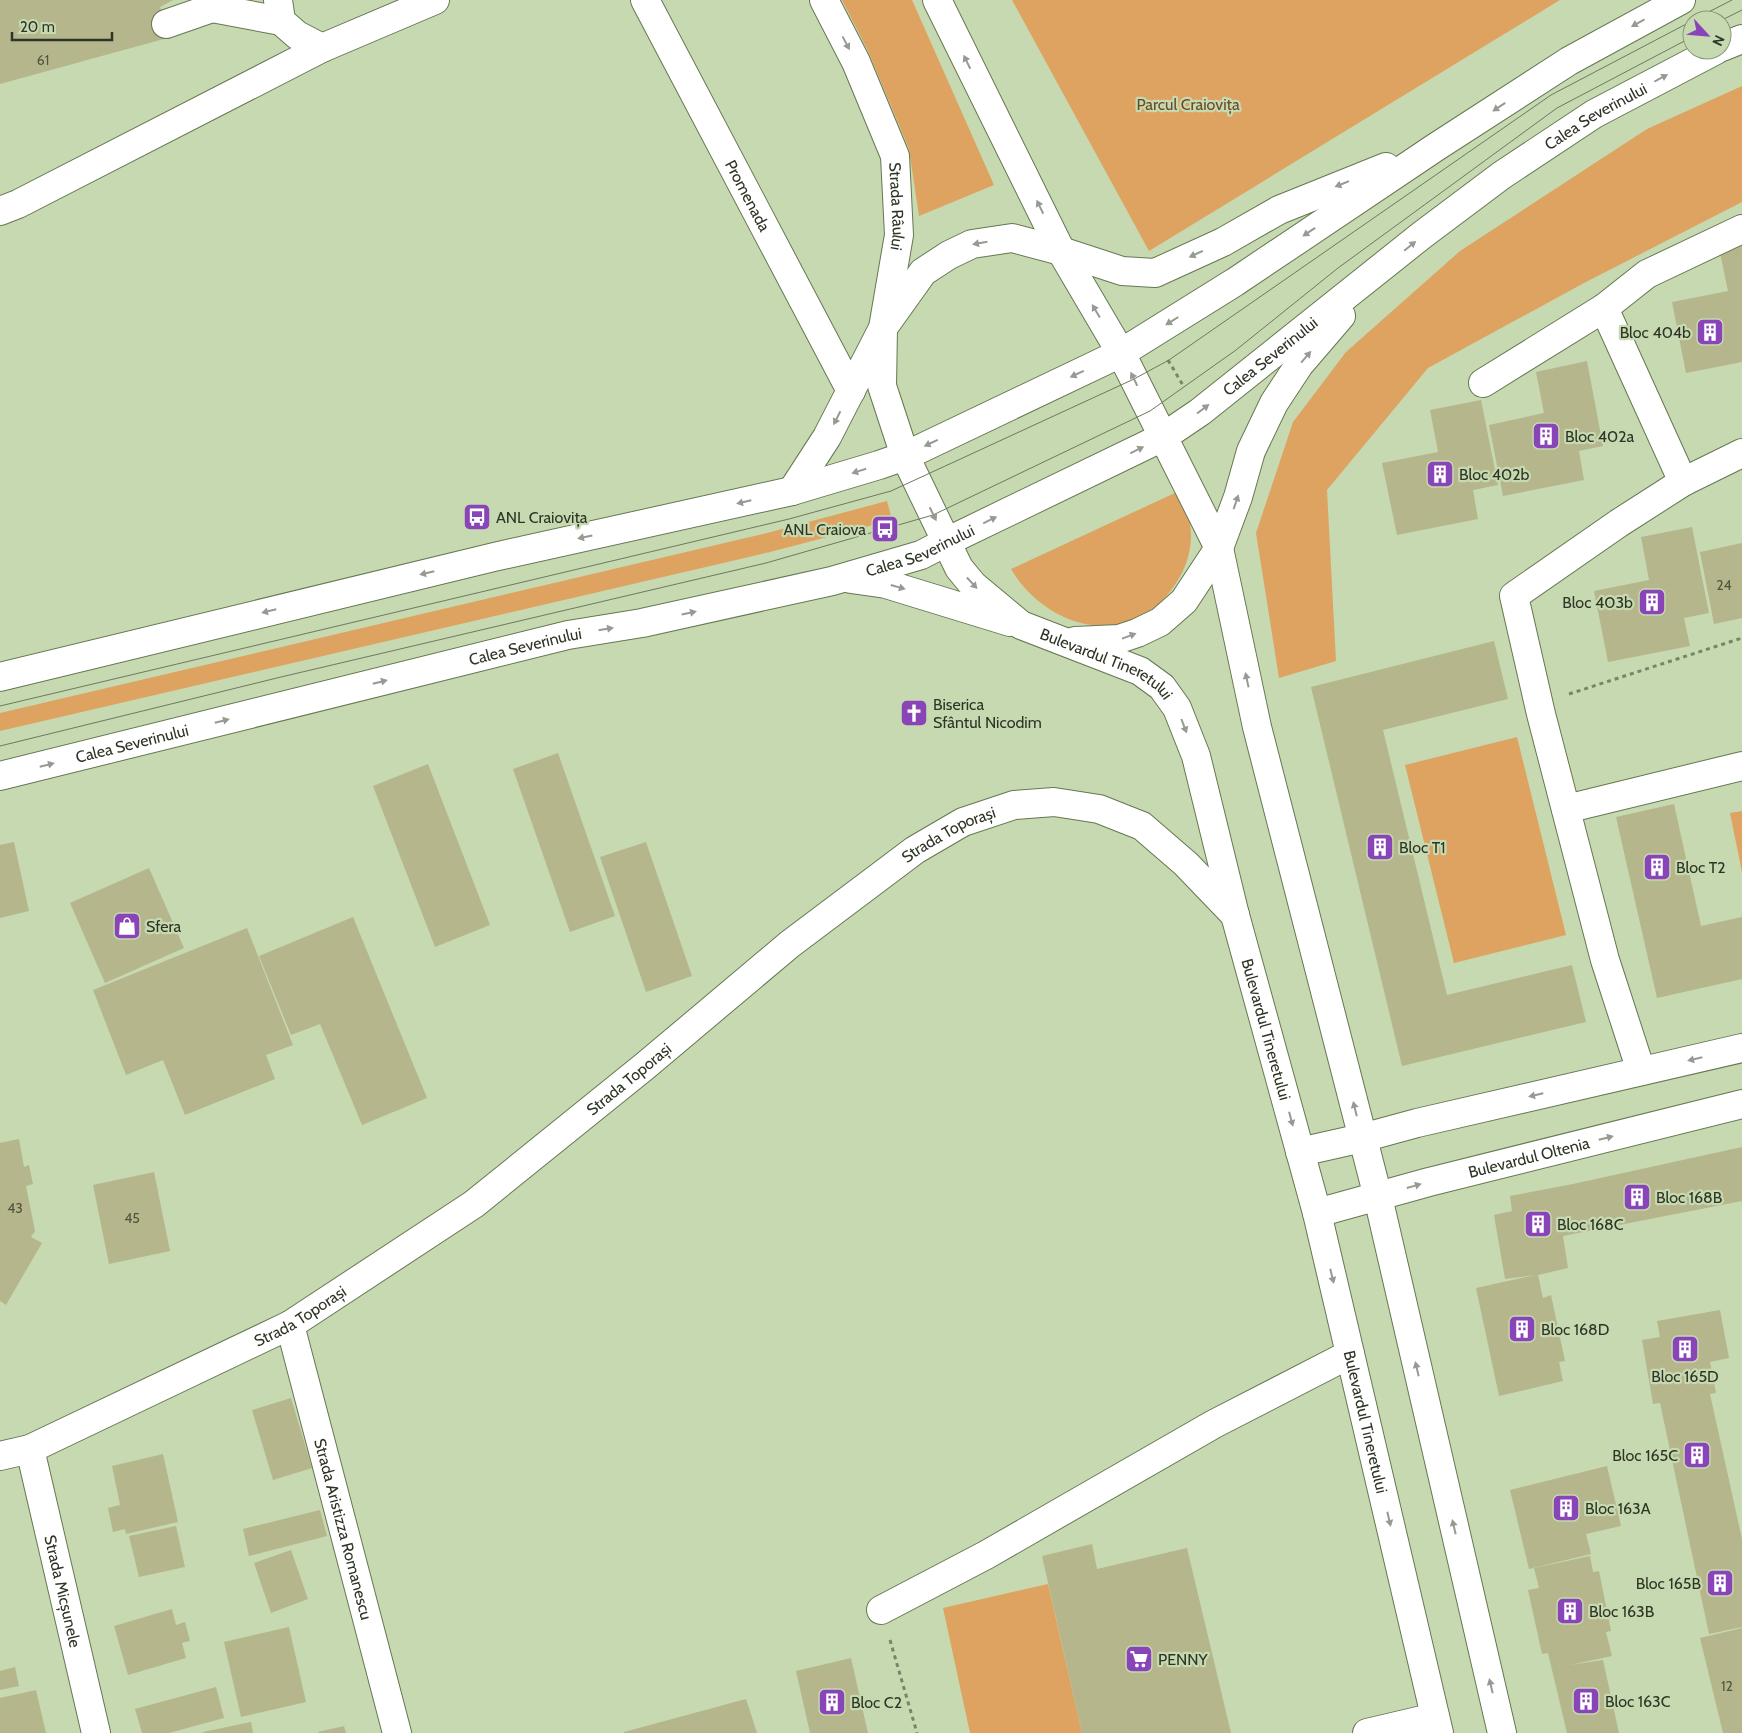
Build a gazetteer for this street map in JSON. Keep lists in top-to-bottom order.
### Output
{
  "streets": {
    "main road": [
      "Calea Severinului",
      "Promenada",
      "Strada Râului",
      "Bulevardul Tineretului",
      "Strada Toporași",
      "Bulevardul Oltenia",
      "Strada Aristizza Romanescu",
      "Strada Micșunele"
    ]
  },
  "crossings": [
    ["Calea Severinului", "Bulevardul Tineretului"],
    ["Strada Râului", "Bulevardul Tineretului"],
    ["Bulevardul Tineretului", "Strada Toporași"],
    ["Bulevardul Tineretului", "Bulevardul Oltenia"],
    ["Strada Toporași", "Strada Aristizza Romanescu"],
    ["Strada Toporași", "Strada Micșunele"]
  ],
  "parks": ["Parcul Craiovița"],
  "places": {
    "building": [
      "Bloc 404b",
      "Bloc 402a",
      "Bloc 402b",
      "Bloc 403b",
      "Bloc T1",
      "Bloc T2",
      "Bloc 168B",
      "Bloc 168C",
      "Bloc 168D",
      "Bloc 165D",
      "Bloc 165C",
      "Bloc 163A",
      "Bloc 165B",
      "Bloc 163B",
      "Bloc 163C",
      "Bloc C2"
    ],
    "bus stop": ["ANL Craiovița", "ANL Craiova"],
    "church": ["Biserica Sfântul Nicodim"],
    "shop": ["Sfera"],
    "supermarket": ["PENNY"]
  },
  "house_numbers": [
    "61",
    "24",
    "43",
    "45",
    "12"
  ],
  "scale_bar": "20 m",
  "north": "bottom right"
}
